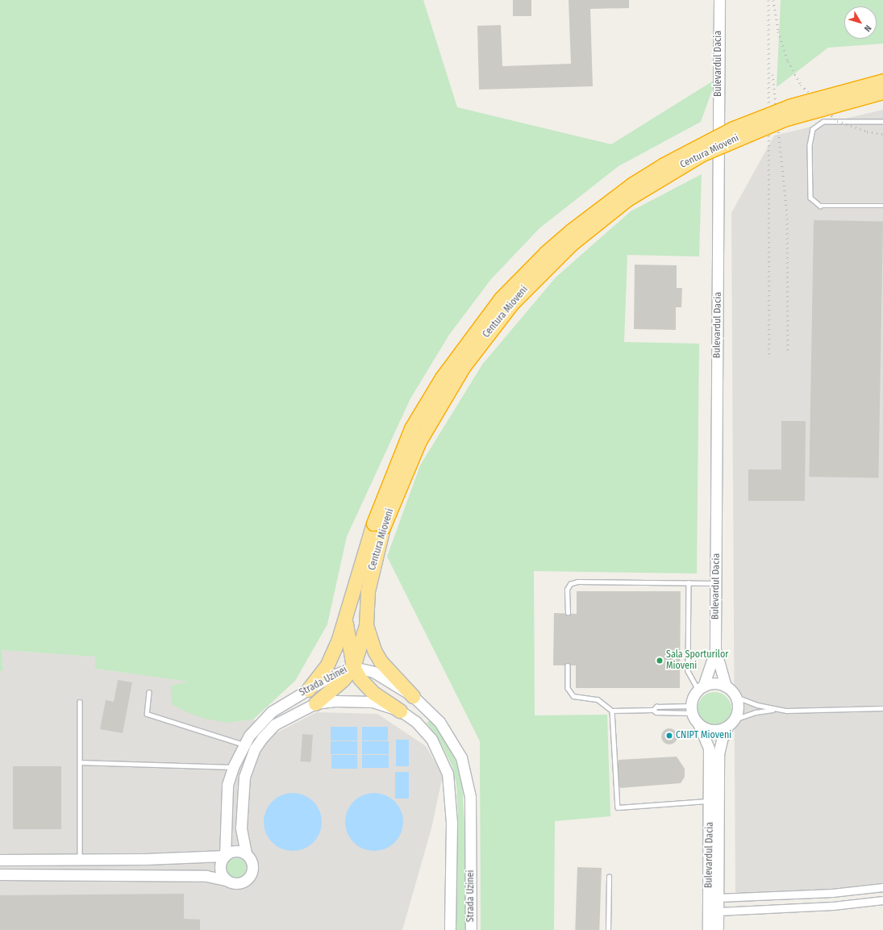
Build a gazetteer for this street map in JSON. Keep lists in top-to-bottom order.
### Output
{
  "streets": {
    "highway": ["Centura Mioveni"],
    "street": ["Bulevardul Dacia", "Strada Uzinei"]
  },
  "crossings": [
    ["Centura Mioveni", "Strada Uzinei"]
  ],
  "places": ["Sala Sporturilor Mioveni", "CNIPT Mioveni"],
  "north": "bottom right"
}
